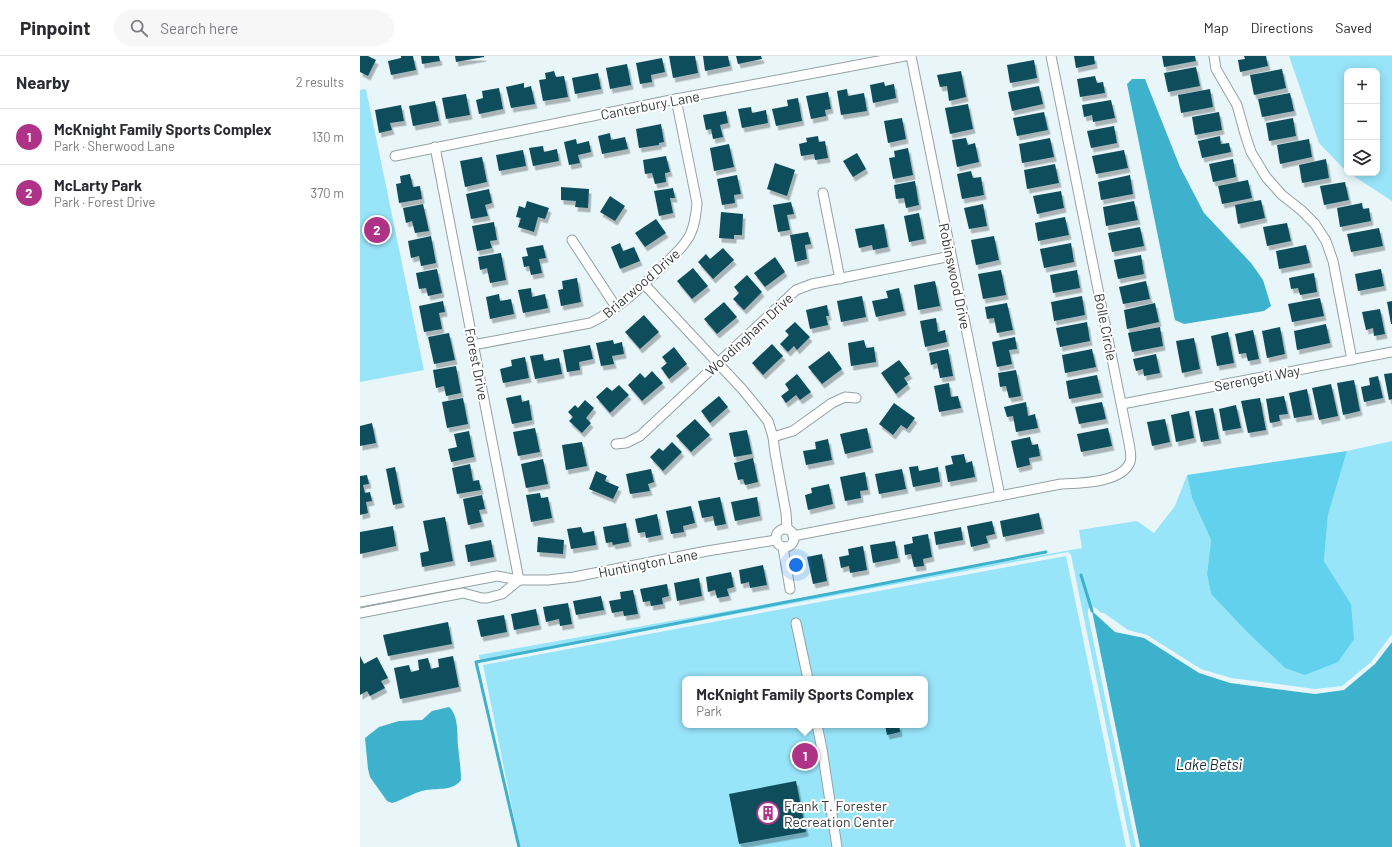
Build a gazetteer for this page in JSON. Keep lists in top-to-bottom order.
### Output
{
  "streets": {
    "street": [
      "Canterbury Lane",
      "Robinswood Drive",
      "Briarwood Drive",
      "Bolle Circle",
      "Woodingham Drive",
      "Forest Drive",
      "Serengeti Way",
      "Huntington Lane"
    ]
  },
  "crossings": [
    ["Canterbury Lane", "Briarwood Drive"],
    ["Canterbury Lane", "Forest Drive"],
    ["Robinswood Drive", "Bolle Circle"],
    ["Robinswood Drive", "Woodingham Drive"],
    ["Briarwood Drive", "Forest Drive"],
    ["Bolle Circle", "Serengeti Way"],
    ["Forest Drive", "Huntington Lane"]
  ],
  "water": ["Lake Betsi"],
  "places": {
    "building": ["Frank T. Forester Recreation Center"]
  },
  "page": {
    "header": "Pinpoint",
    "search": "Search here",
    "nav": ["Map", "Directions", "Saved"],
    "heading": ["Nearby", "2 results"],
    "map_buttons": ["+", "−"],
    "list": [
      {
        "mark": "1",
        "name": "McKnight Family Sports Complex",
        "note": "Park · Sherwood Lane",
        "value": "130 m"
      },
      {
        "mark": "2",
        "name": "McLarty Park",
        "note": "Park · Forest Drive",
        "value": "370 m"
      }
    ],
    "pins": ["2", "1"],
    "popup": ["McKnight Family Sports Complex", "Park"]
  }
}
